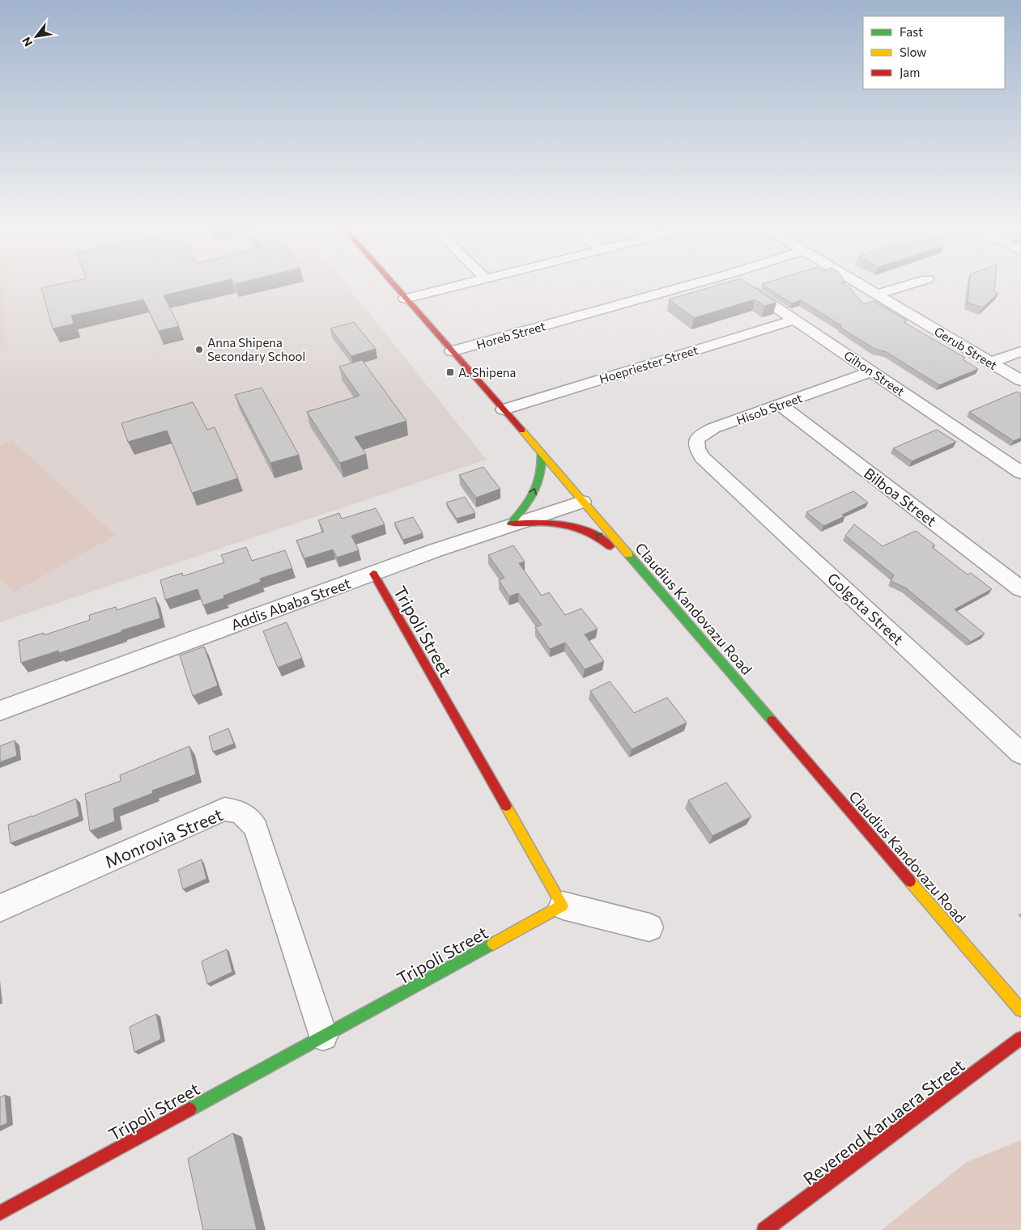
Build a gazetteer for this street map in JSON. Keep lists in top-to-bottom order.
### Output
{
  "streets": {
    "street": [
      "Horeb Street",
      "Gerub Street",
      "Hoepriester Street",
      "Gihon Street",
      "Hisob Street",
      "Bilboa Street",
      "Addis Ababa Street",
      "Claudius Kandovazu Road",
      "Golgota Street",
      "Tripoli Street",
      "Monrovia Street",
      "Reverend Karuaera Street"
    ]
  },
  "crossings": [
    ["Horeb Street", "Claudius Kandovazu Road"],
    ["Hoepriester Street", "Gihon Street"],
    ["Hoepriester Street", "Claudius Kandovazu Road"],
    ["Gihon Street", "Hisob Street"],
    ["Hisob Street", "Bilboa Street"],
    ["Hisob Street", "Golgota Street"],
    ["Addis Ababa Street", "Claudius Kandovazu Road"],
    ["Addis Ababa Street", "Tripoli Street"],
    ["Tripoli Street", "Monrovia Street"]
  ],
  "places": {
    "other": ["Anna Shipena Secondary School"],
    "transit": ["A. Shipena"]
  },
  "legend": ["Fast", "Slow", "Jam"],
  "north": "bottom left"
}
